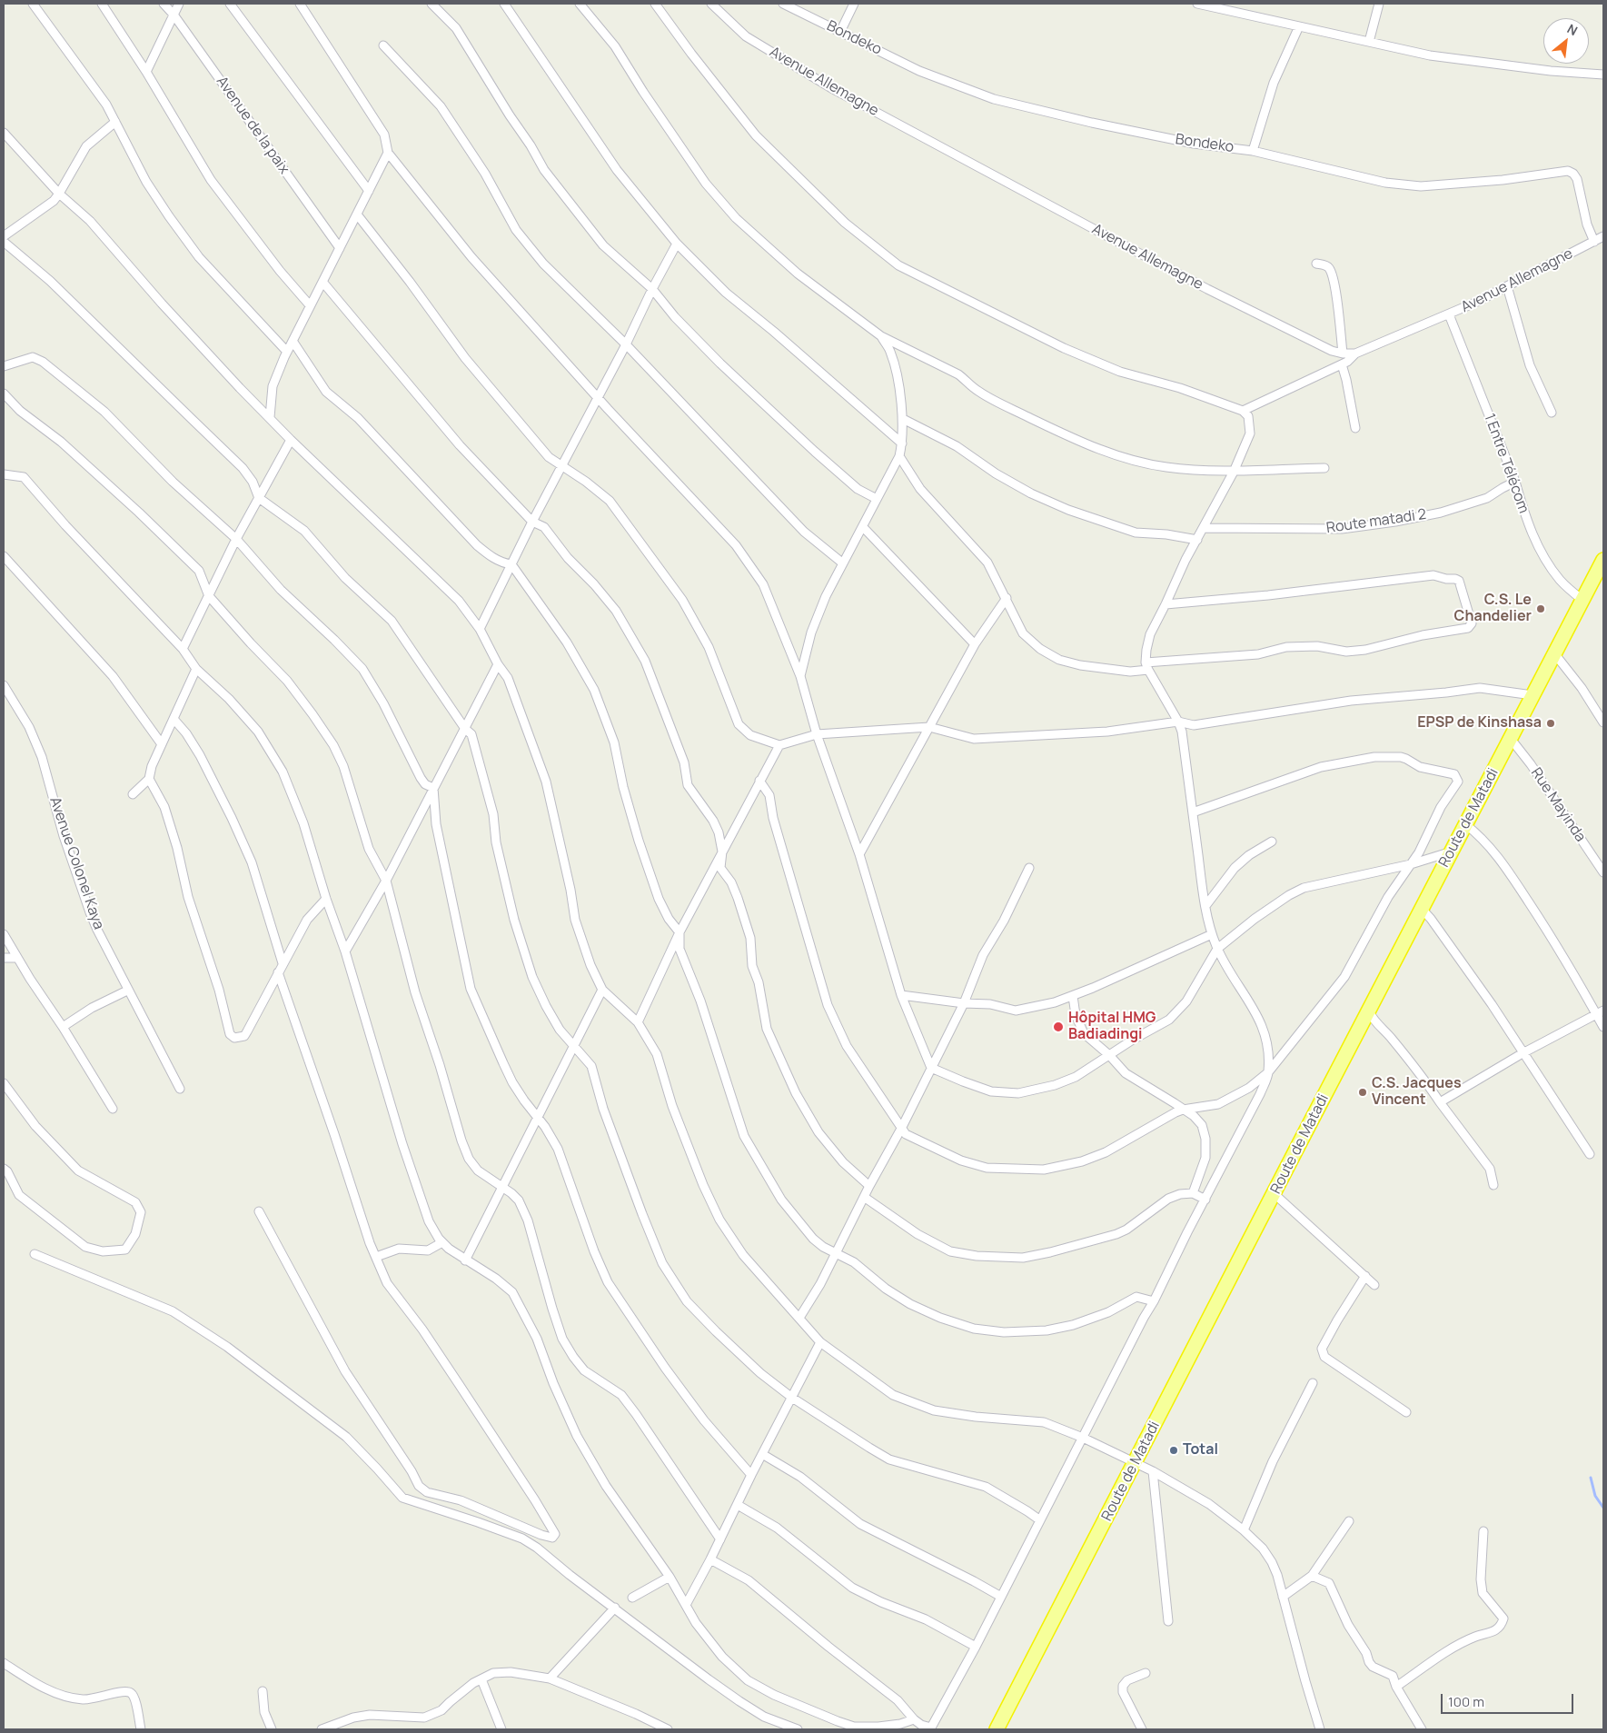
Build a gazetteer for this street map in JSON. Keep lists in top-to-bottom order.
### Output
{
  "streets": {
    "highway": ["Route de Matadi"],
    "street": [
      "Bondeko",
      "Avenue Allemagne",
      "Avenue de la paix",
      "1 Entre Télécom",
      "Route matadi 2",
      "Rue Mayinda",
      "Avenue Colonel Kaya"
    ]
  },
  "crossings": [
    ["Bondeko", "Avenue Allemagne"],
    ["Avenue Allemagne", "1 Entre Télécom"],
    ["1 Entre Télécom", "Route matadi 2"],
    ["1 Entre Télécom", "Route de Matadi"],
    ["Rue Mayinda", "Route de Matadi"]
  ],
  "places": [
    "C.S. Le Chandelier",
    "EPSP de Kinshasa",
    "Hôpital HMG Badiadingi",
    "C.S. Jacques Vincent",
    "Total"
  ],
  "scale_bar": "100 m",
  "north": "top right"
}
